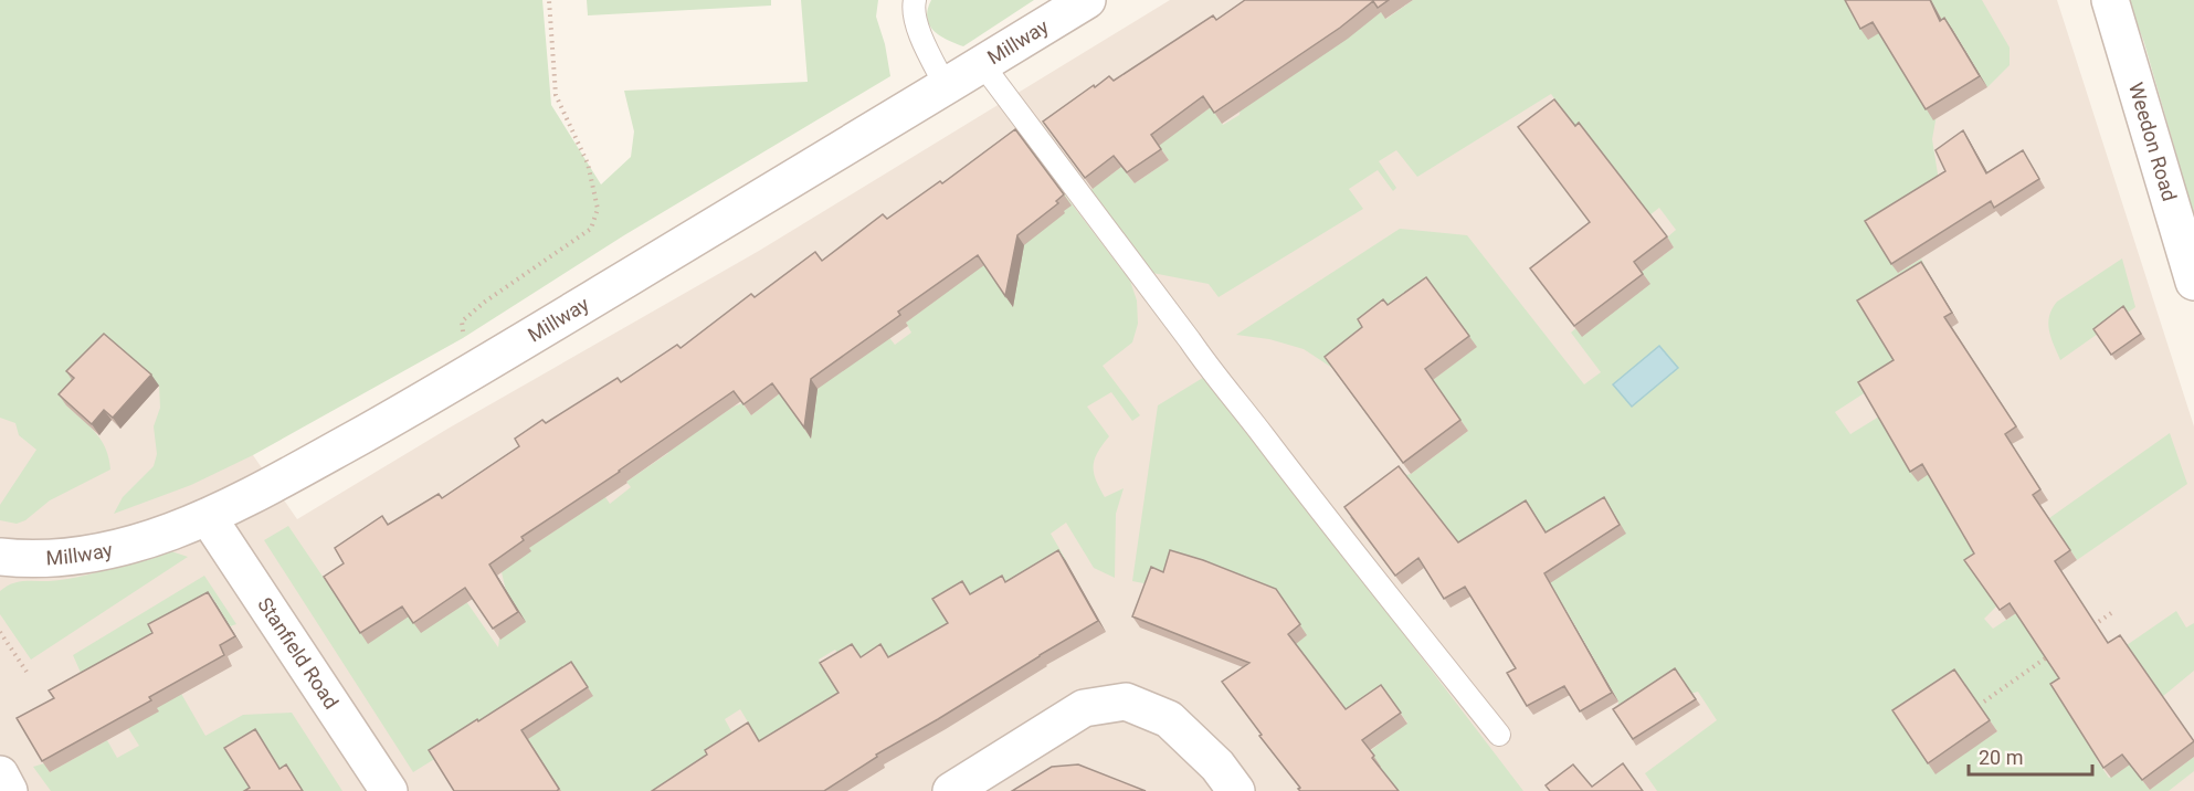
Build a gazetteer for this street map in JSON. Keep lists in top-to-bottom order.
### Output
{
  "streets": {
    "street": ["Millway", "Weedon Road", "Stanfield Road"]
  },
  "crossings": [
    ["Millway", "Stanfield Road"]
  ],
  "scale_bar": "20 m"
}
